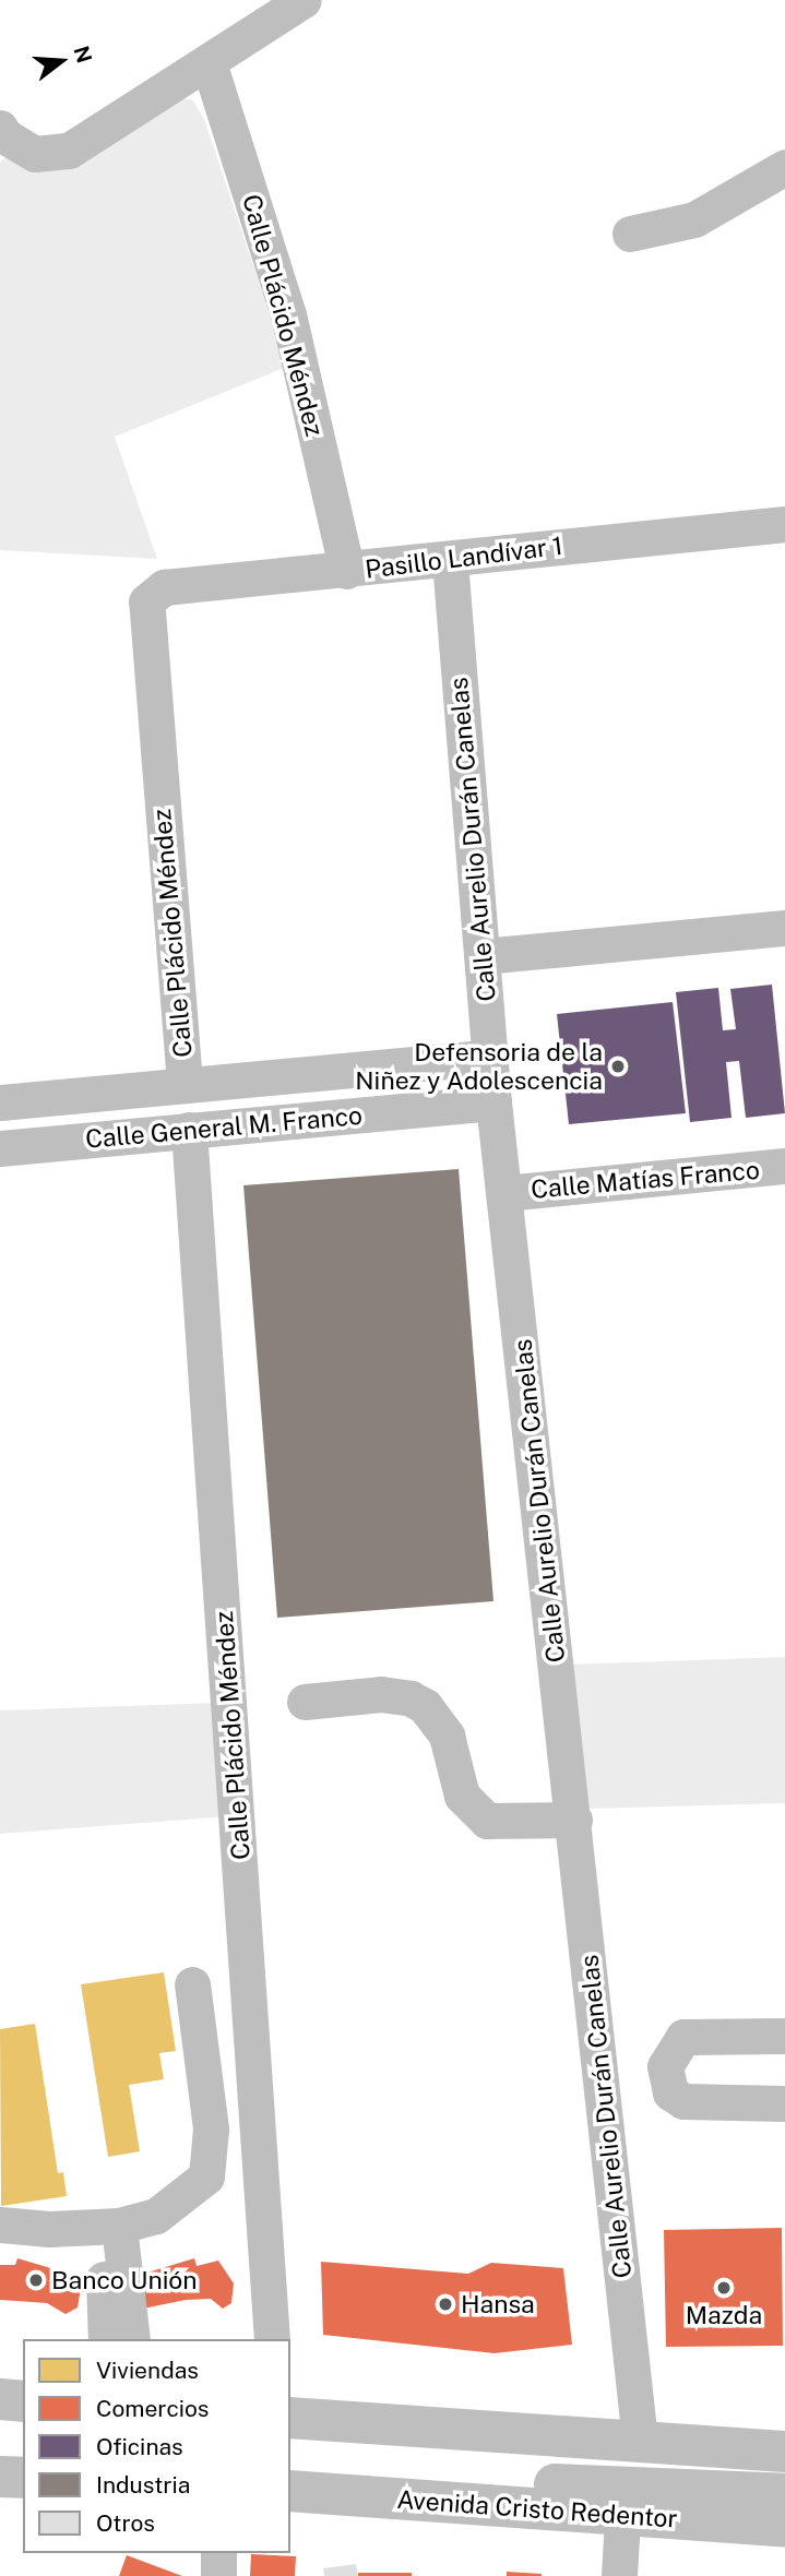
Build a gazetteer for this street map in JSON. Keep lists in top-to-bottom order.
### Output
{
  "streets": {
    "main road": ["Avenida Cristo Redentor"],
    "street": [
      "Calle Plácido Méndez",
      "Pasillo Landívar 1",
      "Calle Aurelio Durán Canelas",
      "Calle General M. Franco",
      "Calle Matías Franco"
    ]
  },
  "crossings": [
    ["Calle Plácido Méndez", "Pasillo Landívar 1"],
    ["Calle Plácido Méndez", "Calle General M. Franco"],
    ["Pasillo Landívar 1", "Calle Aurelio Durán Canelas"],
    ["Calle Aurelio Durán Canelas", "Calle General M. Franco"],
    ["Calle Aurelio Durán Canelas", "Calle Matías Franco"]
  ],
  "places": [
    "Defensoria de la Niñez y Adolescencia",
    "Banco Unión",
    "Mazda",
    "Hansa"
  ],
  "legend": [
    "Viviendas",
    "Comercios",
    "Oficinas",
    "Industria",
    "Otros"
  ],
  "north": "right"
}
